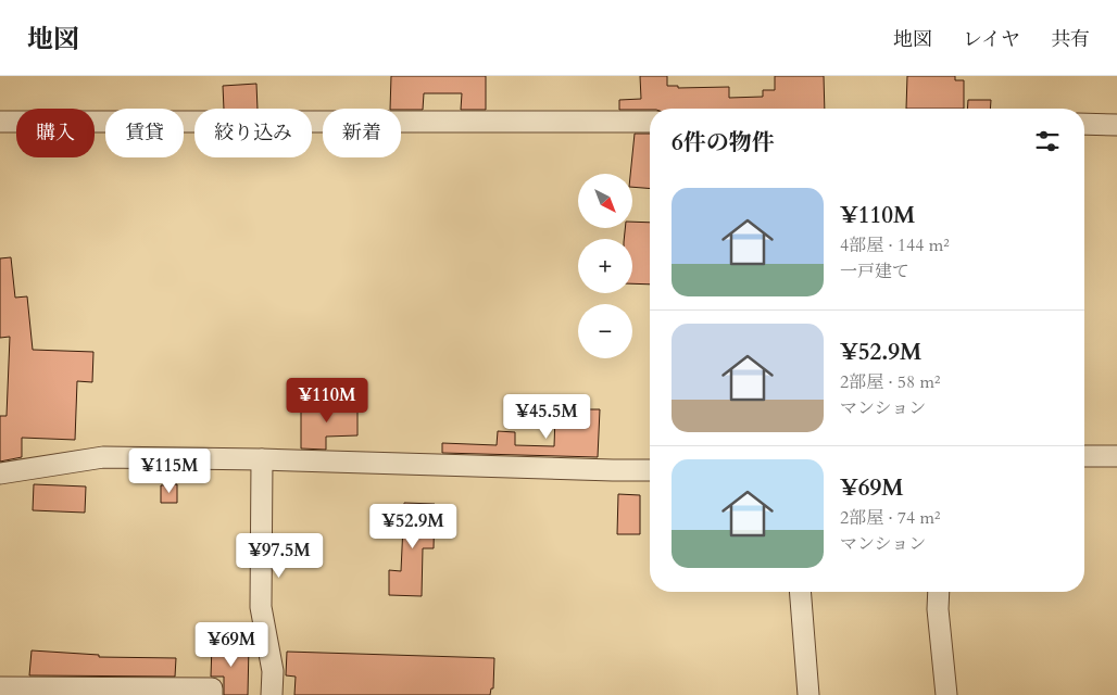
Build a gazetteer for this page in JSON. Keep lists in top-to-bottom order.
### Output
{
  "north": "bottom right",
  "page": {
    "header": "地図",
    "nav": ["地図", "レイヤ", "共有"],
    "chip": [
      "購入",
      "賃貸",
      "絞り込み",
      "新着"
    ],
    "heading": "6件の物件",
    "map_buttons": ["+", "−"],
    "list": [
      {
        "name": "¥110M",
        "note": "4部屋 · 144 m² · 一戸建て"
      },
      {
        "name": "¥52.9M",
        "note": "2部屋 · 58 m² · マンション"
      },
      {
        "name": "¥69M",
        "note": "2部屋 · 74 m² · マンション"
      }
    ],
    "price": [
      "¥110M",
      "¥45.5M",
      "¥115M",
      "¥52.9M",
      "¥97.5M",
      "¥69M"
    ]
  }
}
